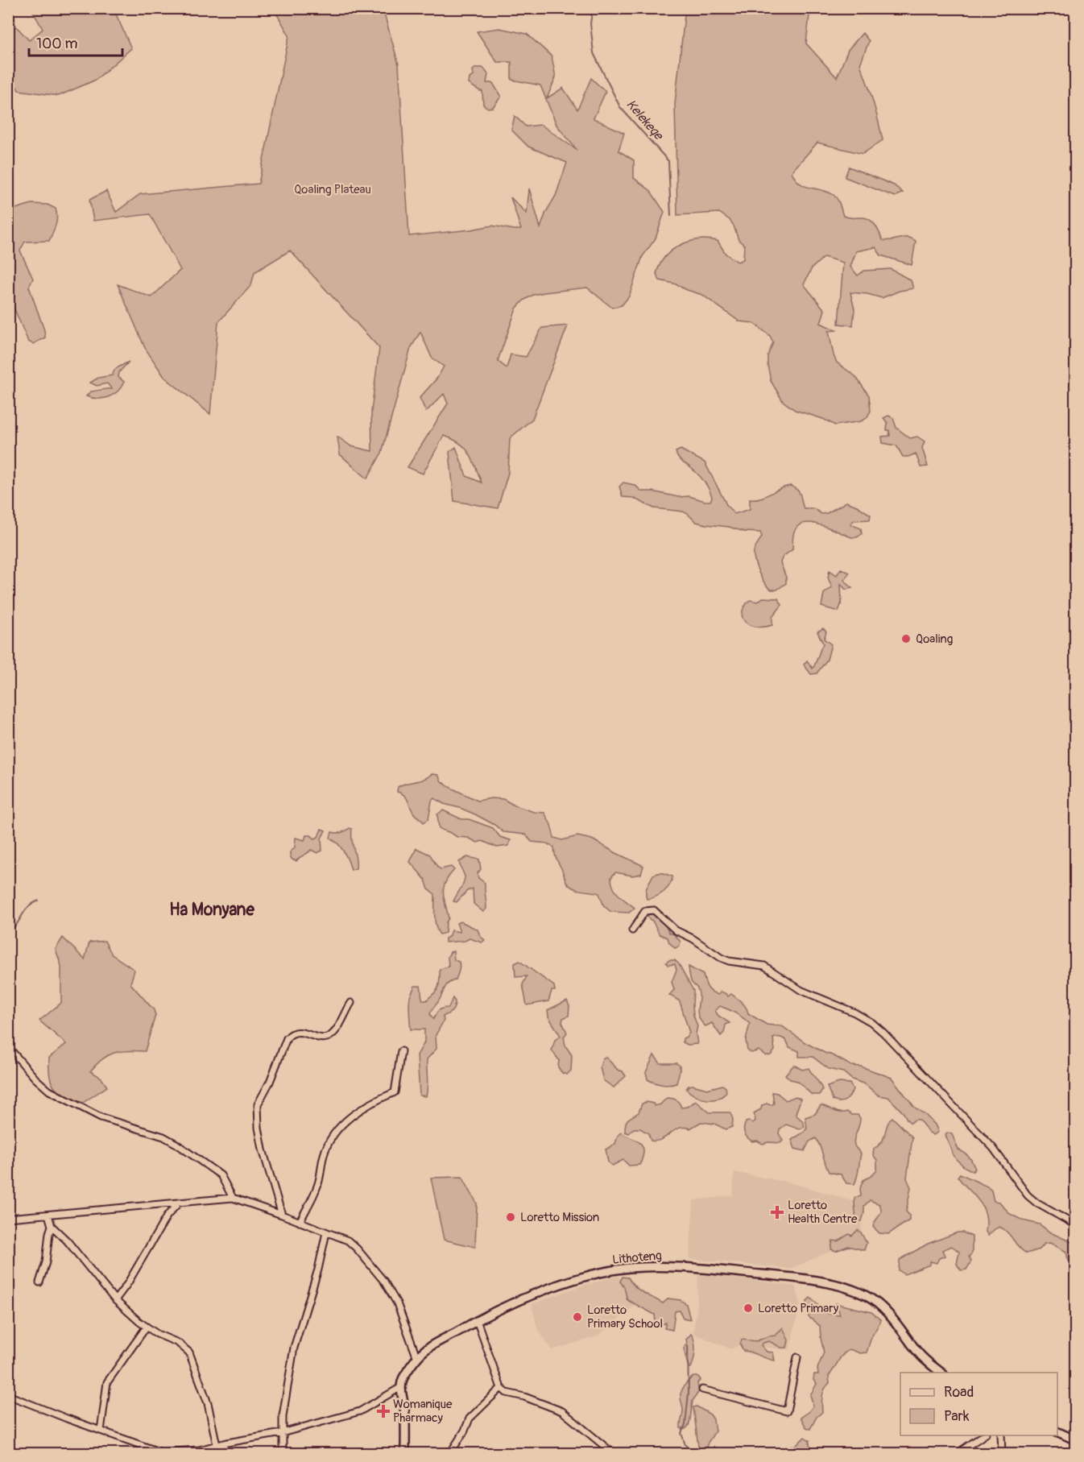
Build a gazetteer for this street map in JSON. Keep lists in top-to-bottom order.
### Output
{
  "streets": {
    "main road": ["Lithoteng"]
  },
  "districts": ["Ha Monyane"],
  "water": ["Kelekeqe"],
  "parks": ["Qoaling Plateau"],
  "places": {
    "other": [
      "Qoaling",
      "Loretto Mission",
      "Loretto Primary",
      "Loretto Primary School"
    ],
    "health": ["Loretto Health Centre", "Womanique Pharmacy"]
  },
  "legend": ["Road", "Park"],
  "scale_bar": "100 m"
}
